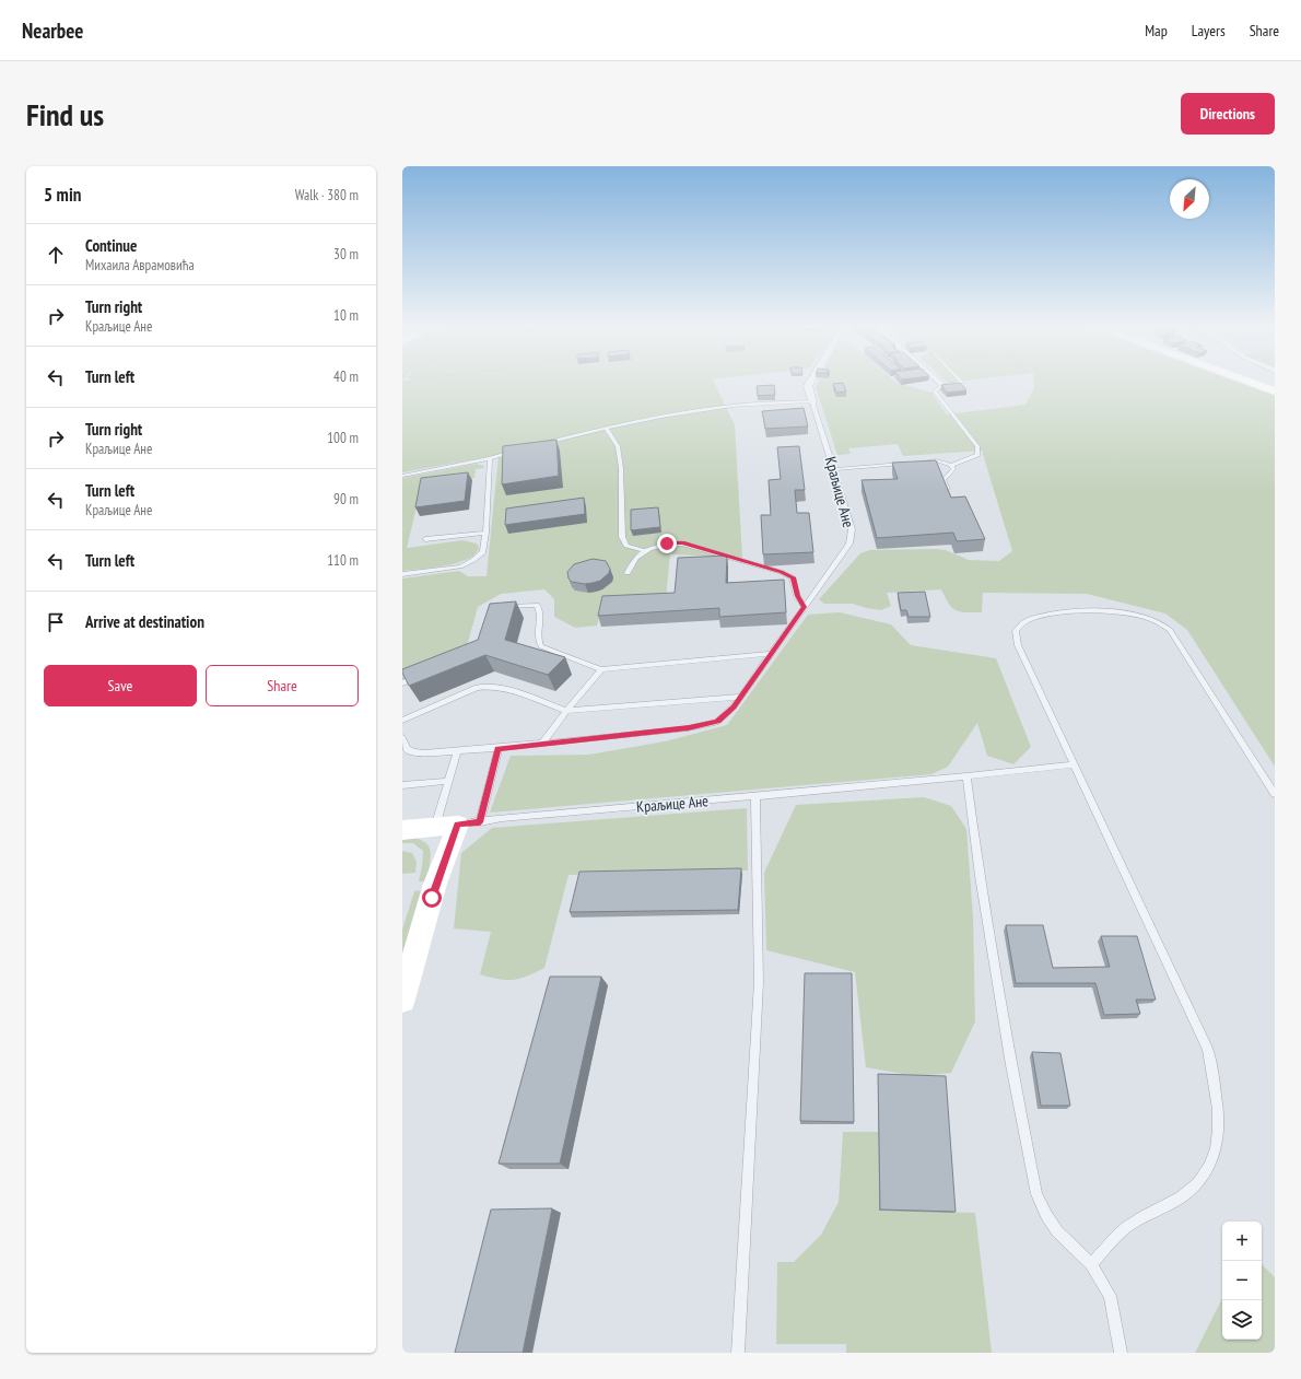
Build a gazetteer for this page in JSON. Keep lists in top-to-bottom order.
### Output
{
  "streets": {
    "main road": ["Краљице Ане"]
  },
  "north": "bottom left",
  "page": {
    "header": "Nearbee",
    "nav": ["Map", "Layers", "Share"],
    "buttons": [
      "Directions",
      ["Save", "Share"]
    ],
    "title": "Find us",
    "heading": ["5 min", "Walk · 380 m"],
    "list": [
      ["Continue", "Михаила Аврамовића", "30 m"],
      ["Turn right", "Краљице Ане", "10 m"],
      ["Turn left", "40 m"],
      ["Turn right", "Краљице Ане", "100 m"],
      ["Turn left", "Краљице Ане", "90 m"],
      ["Turn left", "110 m"],
      "Arrive at destination"
    ],
    "map_buttons": ["+", "−"]
  }
}
